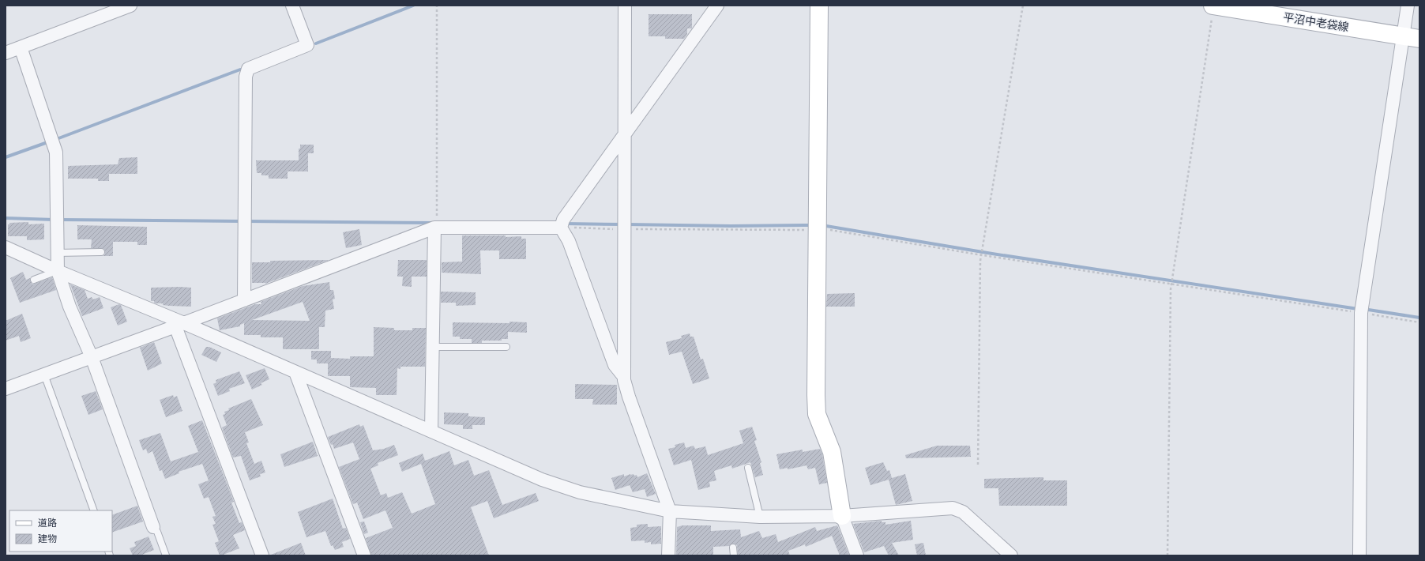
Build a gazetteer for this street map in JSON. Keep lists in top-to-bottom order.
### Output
{
  "streets": {
    "street": ["平沼中老袋線"]
  },
  "legend": ["道路", "建物"]
}
